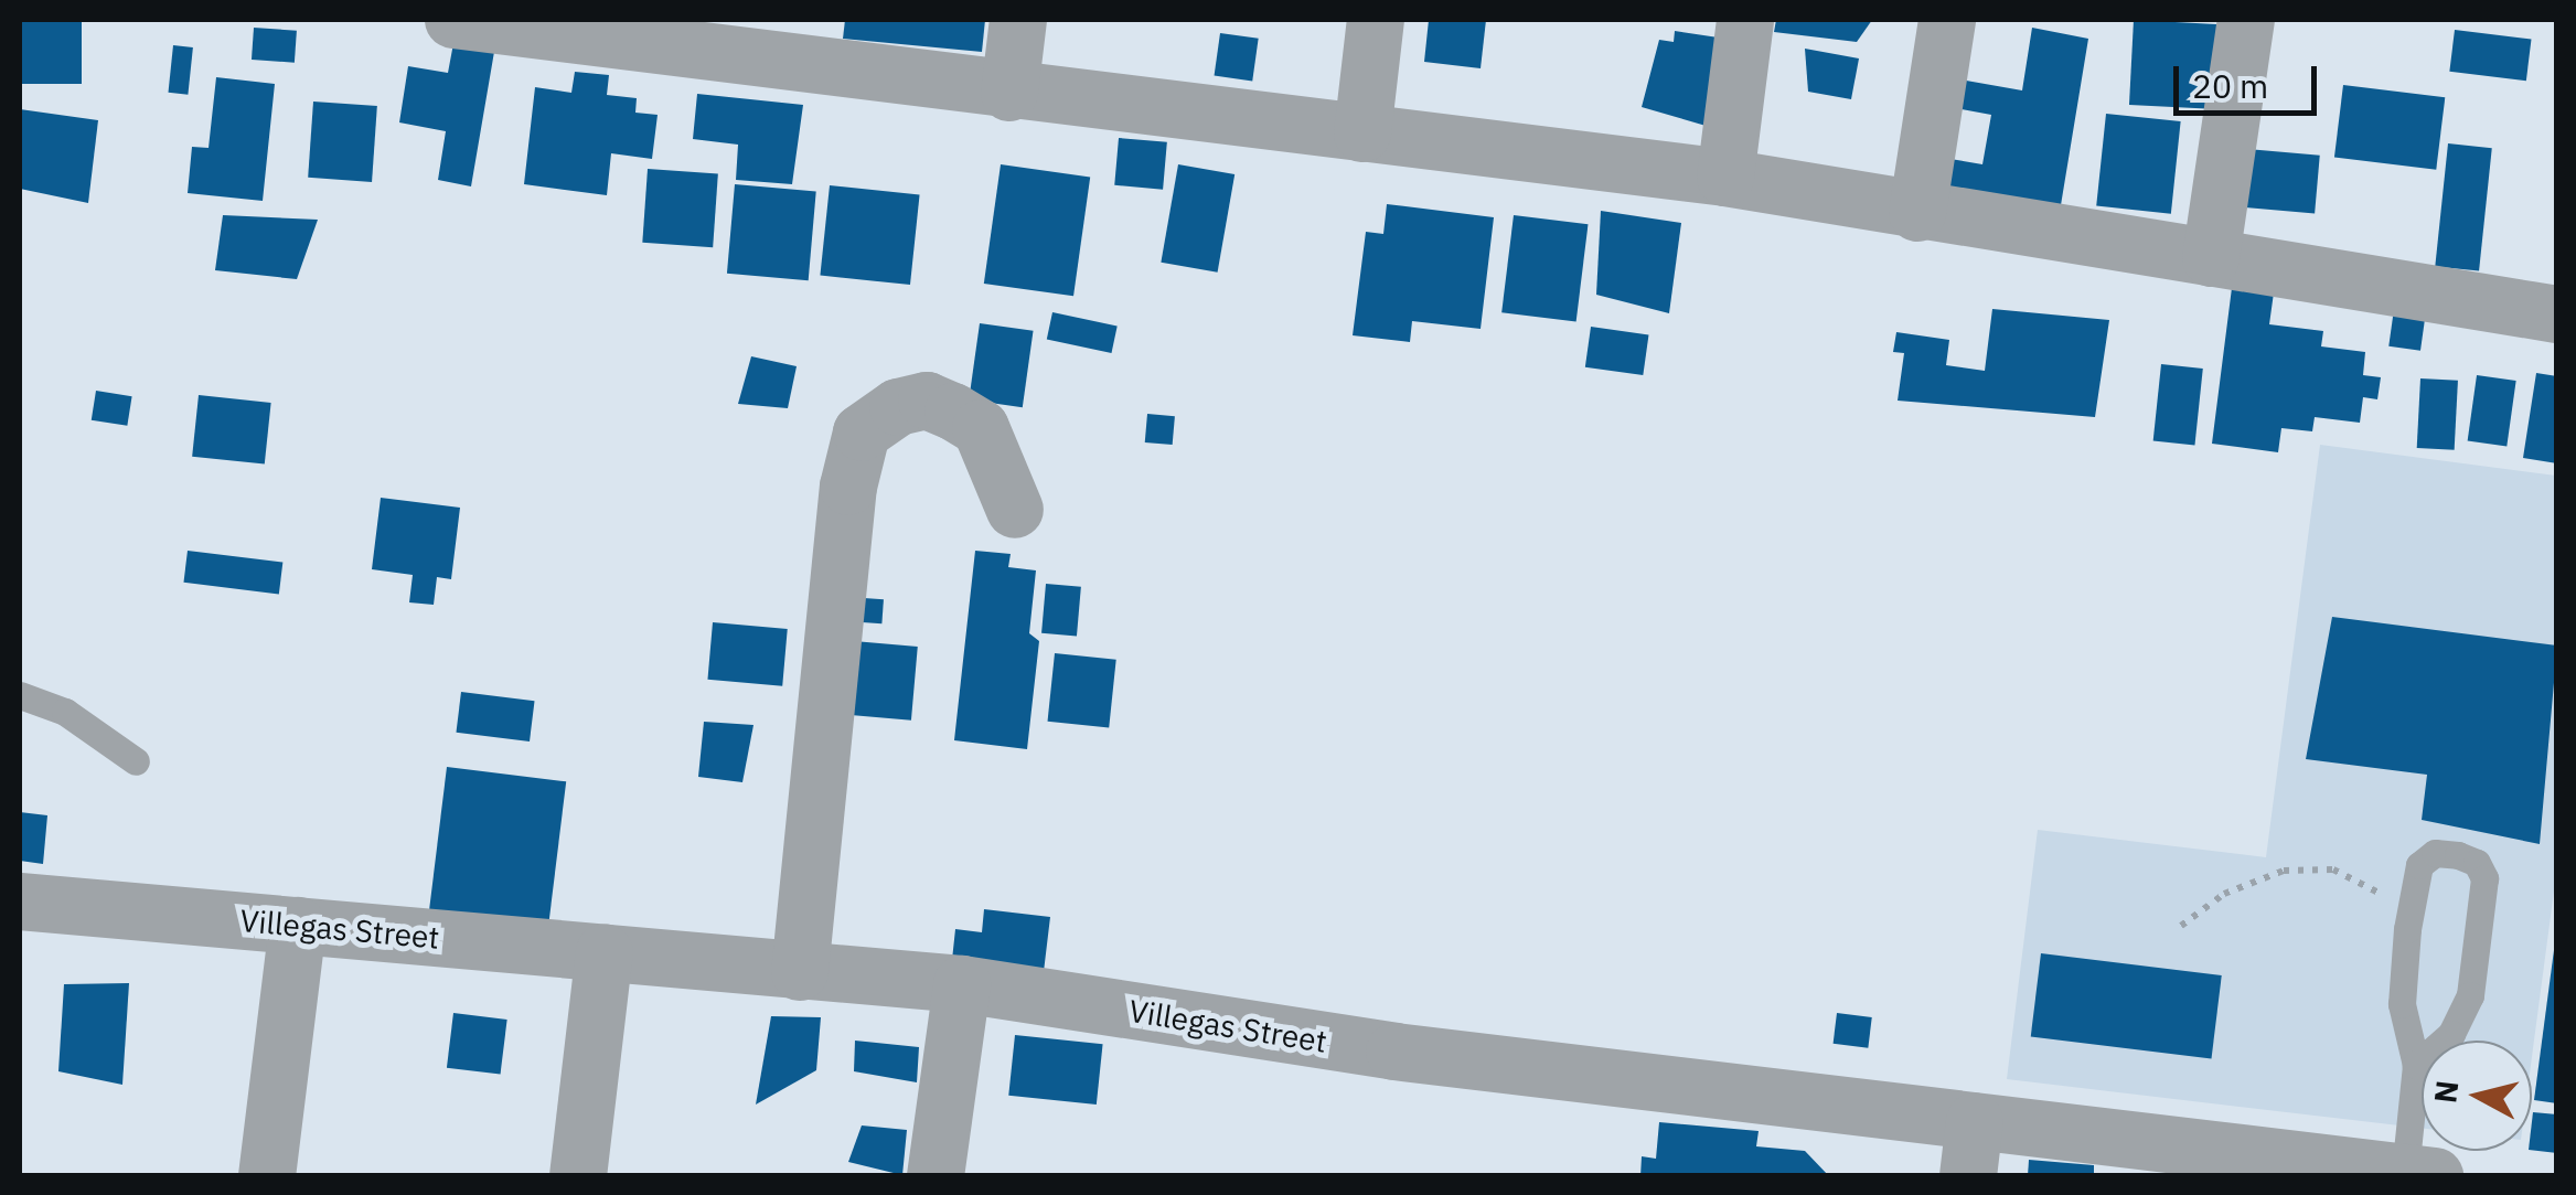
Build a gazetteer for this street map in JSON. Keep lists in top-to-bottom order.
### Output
{
  "streets": {
    "street": ["Villegas Street"]
  },
  "scale_bar": "20 m",
  "north": "left"
}
